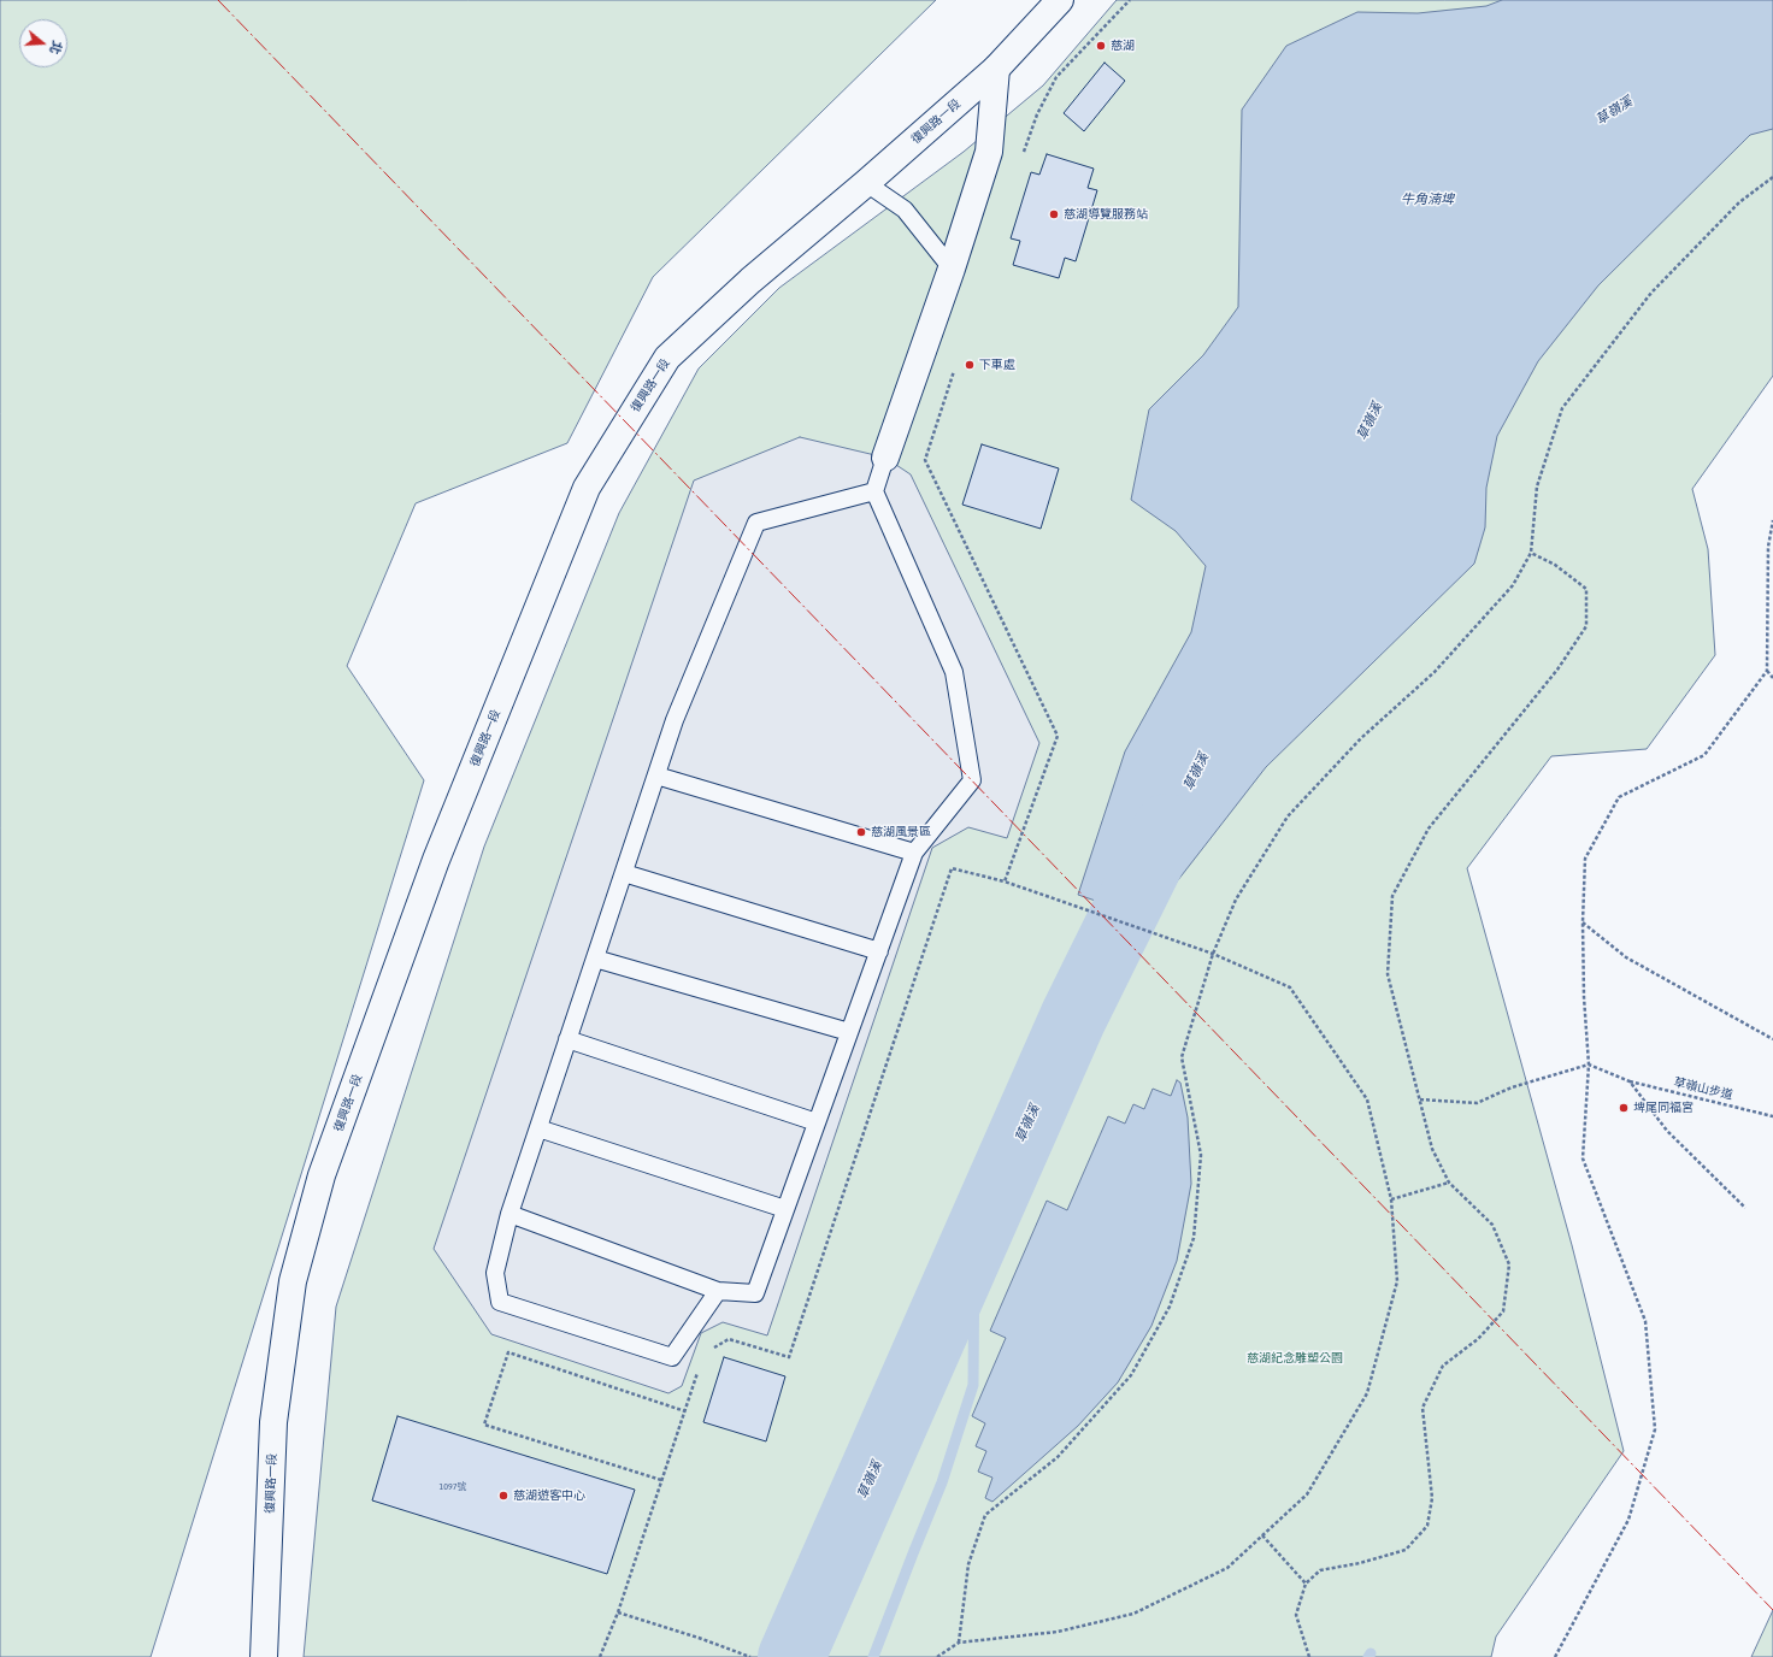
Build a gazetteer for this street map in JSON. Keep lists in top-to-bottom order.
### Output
{
  "streets": {
    "main road": ["復興路一段"],
    "path": ["草嶺山步道"]
  },
  "water": ["草嶺溪", "牛角湳埤"],
  "parks": ["慈湖紀念雕塑公園"],
  "places": [
    "慈湖",
    "慈湖導覽服務站",
    "下車處",
    "慈湖風景區",
    "埤尾同福宮",
    "慈湖遊客中心"
  ],
  "house_numbers": ["1097號"],
  "north": "right"
}
